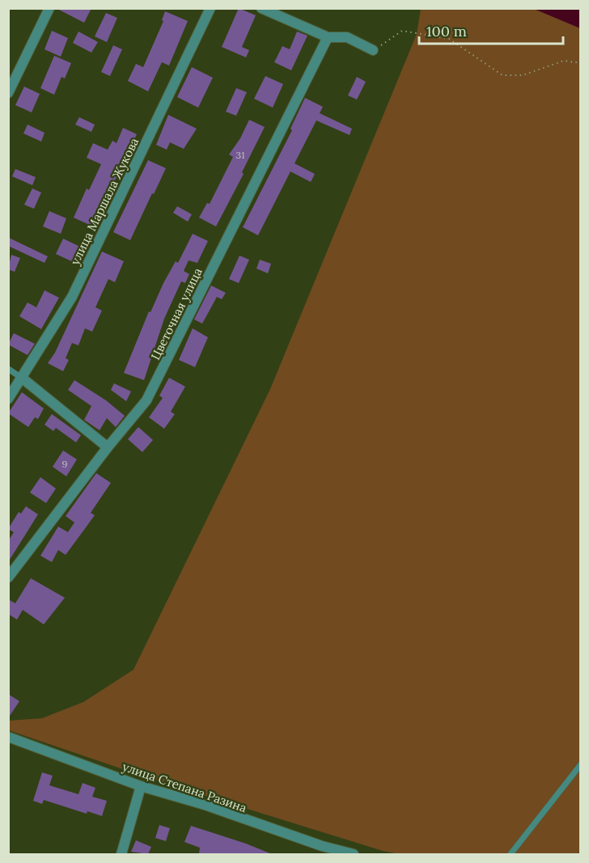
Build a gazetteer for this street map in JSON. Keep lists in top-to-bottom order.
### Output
{
  "streets": {
    "street": ["улица Маршала Жукова", "Цветочная улица", "улица Степана Разина"]
  },
  "house_numbers": ["31", "9"],
  "scale_bar": "100 m"
}
